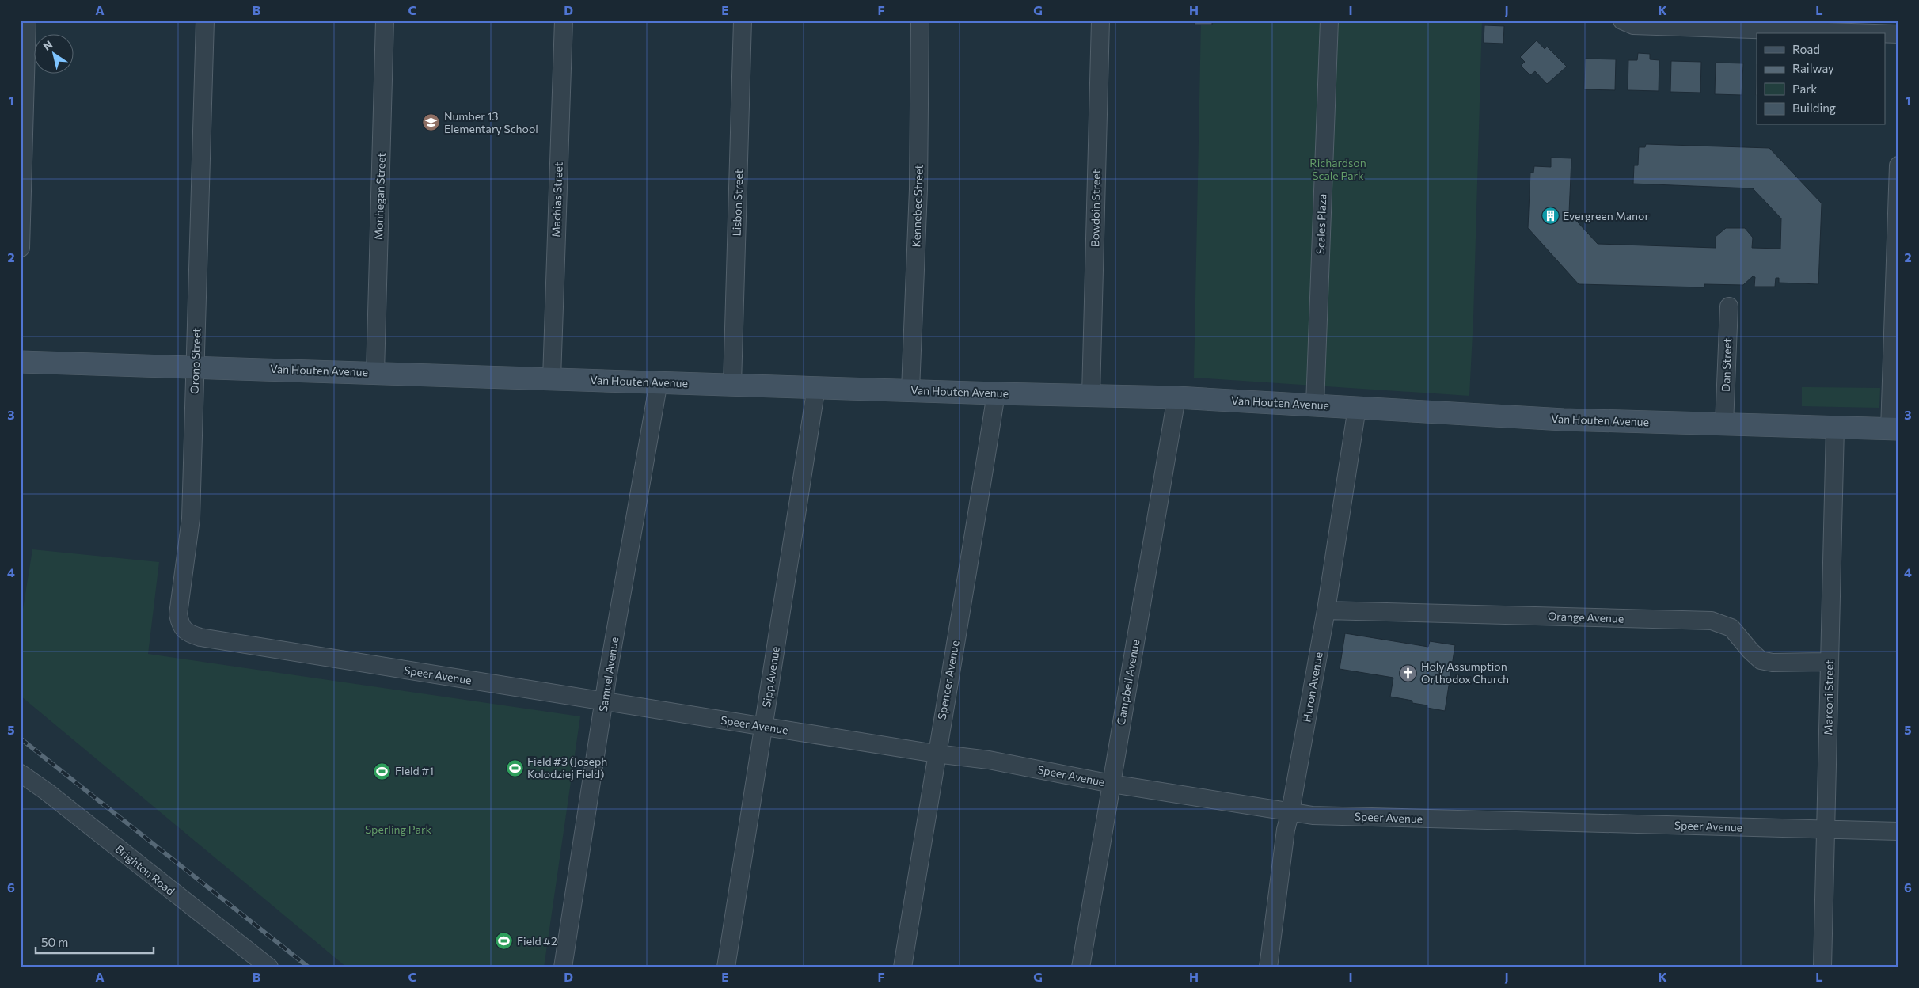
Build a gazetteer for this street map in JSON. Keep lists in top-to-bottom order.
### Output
{
  "streets": {
    "main road": ["Van Houten Avenue"],
    "street": [
      "Monhegan Street",
      "Machias Street",
      "Lisbon Street",
      "Kennebec Street",
      "Bowdoin Street",
      "Scales Plaza",
      "Orono Street",
      "Dan Street",
      "Orange Avenue",
      "Samuel Avenue",
      "Speer Avenue",
      "Sipp Avenue",
      "Spencer Avenue",
      "Campbell Avenue",
      "Huron Avenue",
      "Marconi Street",
      "Brighton Road"
    ]
  },
  "crossings": [
    ["Monhegan Street", "Van Houten Avenue"],
    ["Machias Street", "Van Houten Avenue"],
    ["Lisbon Street", "Van Houten Avenue"],
    ["Kennebec Street", "Van Houten Avenue"],
    ["Bowdoin Street", "Van Houten Avenue"],
    ["Scales Plaza", "Van Houten Avenue"],
    ["Orono Street", "Van Houten Avenue"],
    ["Orono Street", "Speer Avenue"],
    ["Dan Street", "Van Houten Avenue"],
    ["Van Houten Avenue", "Samuel Avenue"],
    ["Van Houten Avenue", "Sipp Avenue"],
    ["Van Houten Avenue", "Spencer Avenue"],
    ["Van Houten Avenue", "Campbell Avenue"],
    ["Van Houten Avenue", "Huron Avenue"],
    ["Van Houten Avenue", "Marconi Street"],
    ["Orange Avenue", "Huron Avenue"],
    ["Orange Avenue", "Marconi Street"],
    ["Samuel Avenue", "Speer Avenue"],
    ["Speer Avenue", "Sipp Avenue"],
    ["Speer Avenue", "Spencer Avenue"],
    ["Speer Avenue", "Campbell Avenue"],
    ["Speer Avenue", "Huron Avenue"],
    ["Speer Avenue", "Marconi Street"]
  ],
  "parks": ["Richardson Scale Park", "Sperling Park"],
  "places": {
    "school or university": ["Number 13 Elementary School"],
    "building": ["Evergreen Manor"],
    "church": ["Holy Assumption Orthodox Church"],
    "sports": ["Field #3 (Joseph Kolodziej Field)", "Field #1", "Field #2"]
  },
  "legend": [
    "Road",
    "Railway",
    "Park",
    "Building"
  ],
  "scale_bar": "50 m",
  "north": "top left",
  "grid": {
    "columns": [
      "A",
      "B",
      "C",
      "D",
      "E",
      "F",
      "G",
      "H",
      "I",
      "J",
      "K",
      "L"
    ],
    "rows": [
      "1",
      "2",
      "3",
      "4",
      "5",
      "6"
    ]
  }
}
